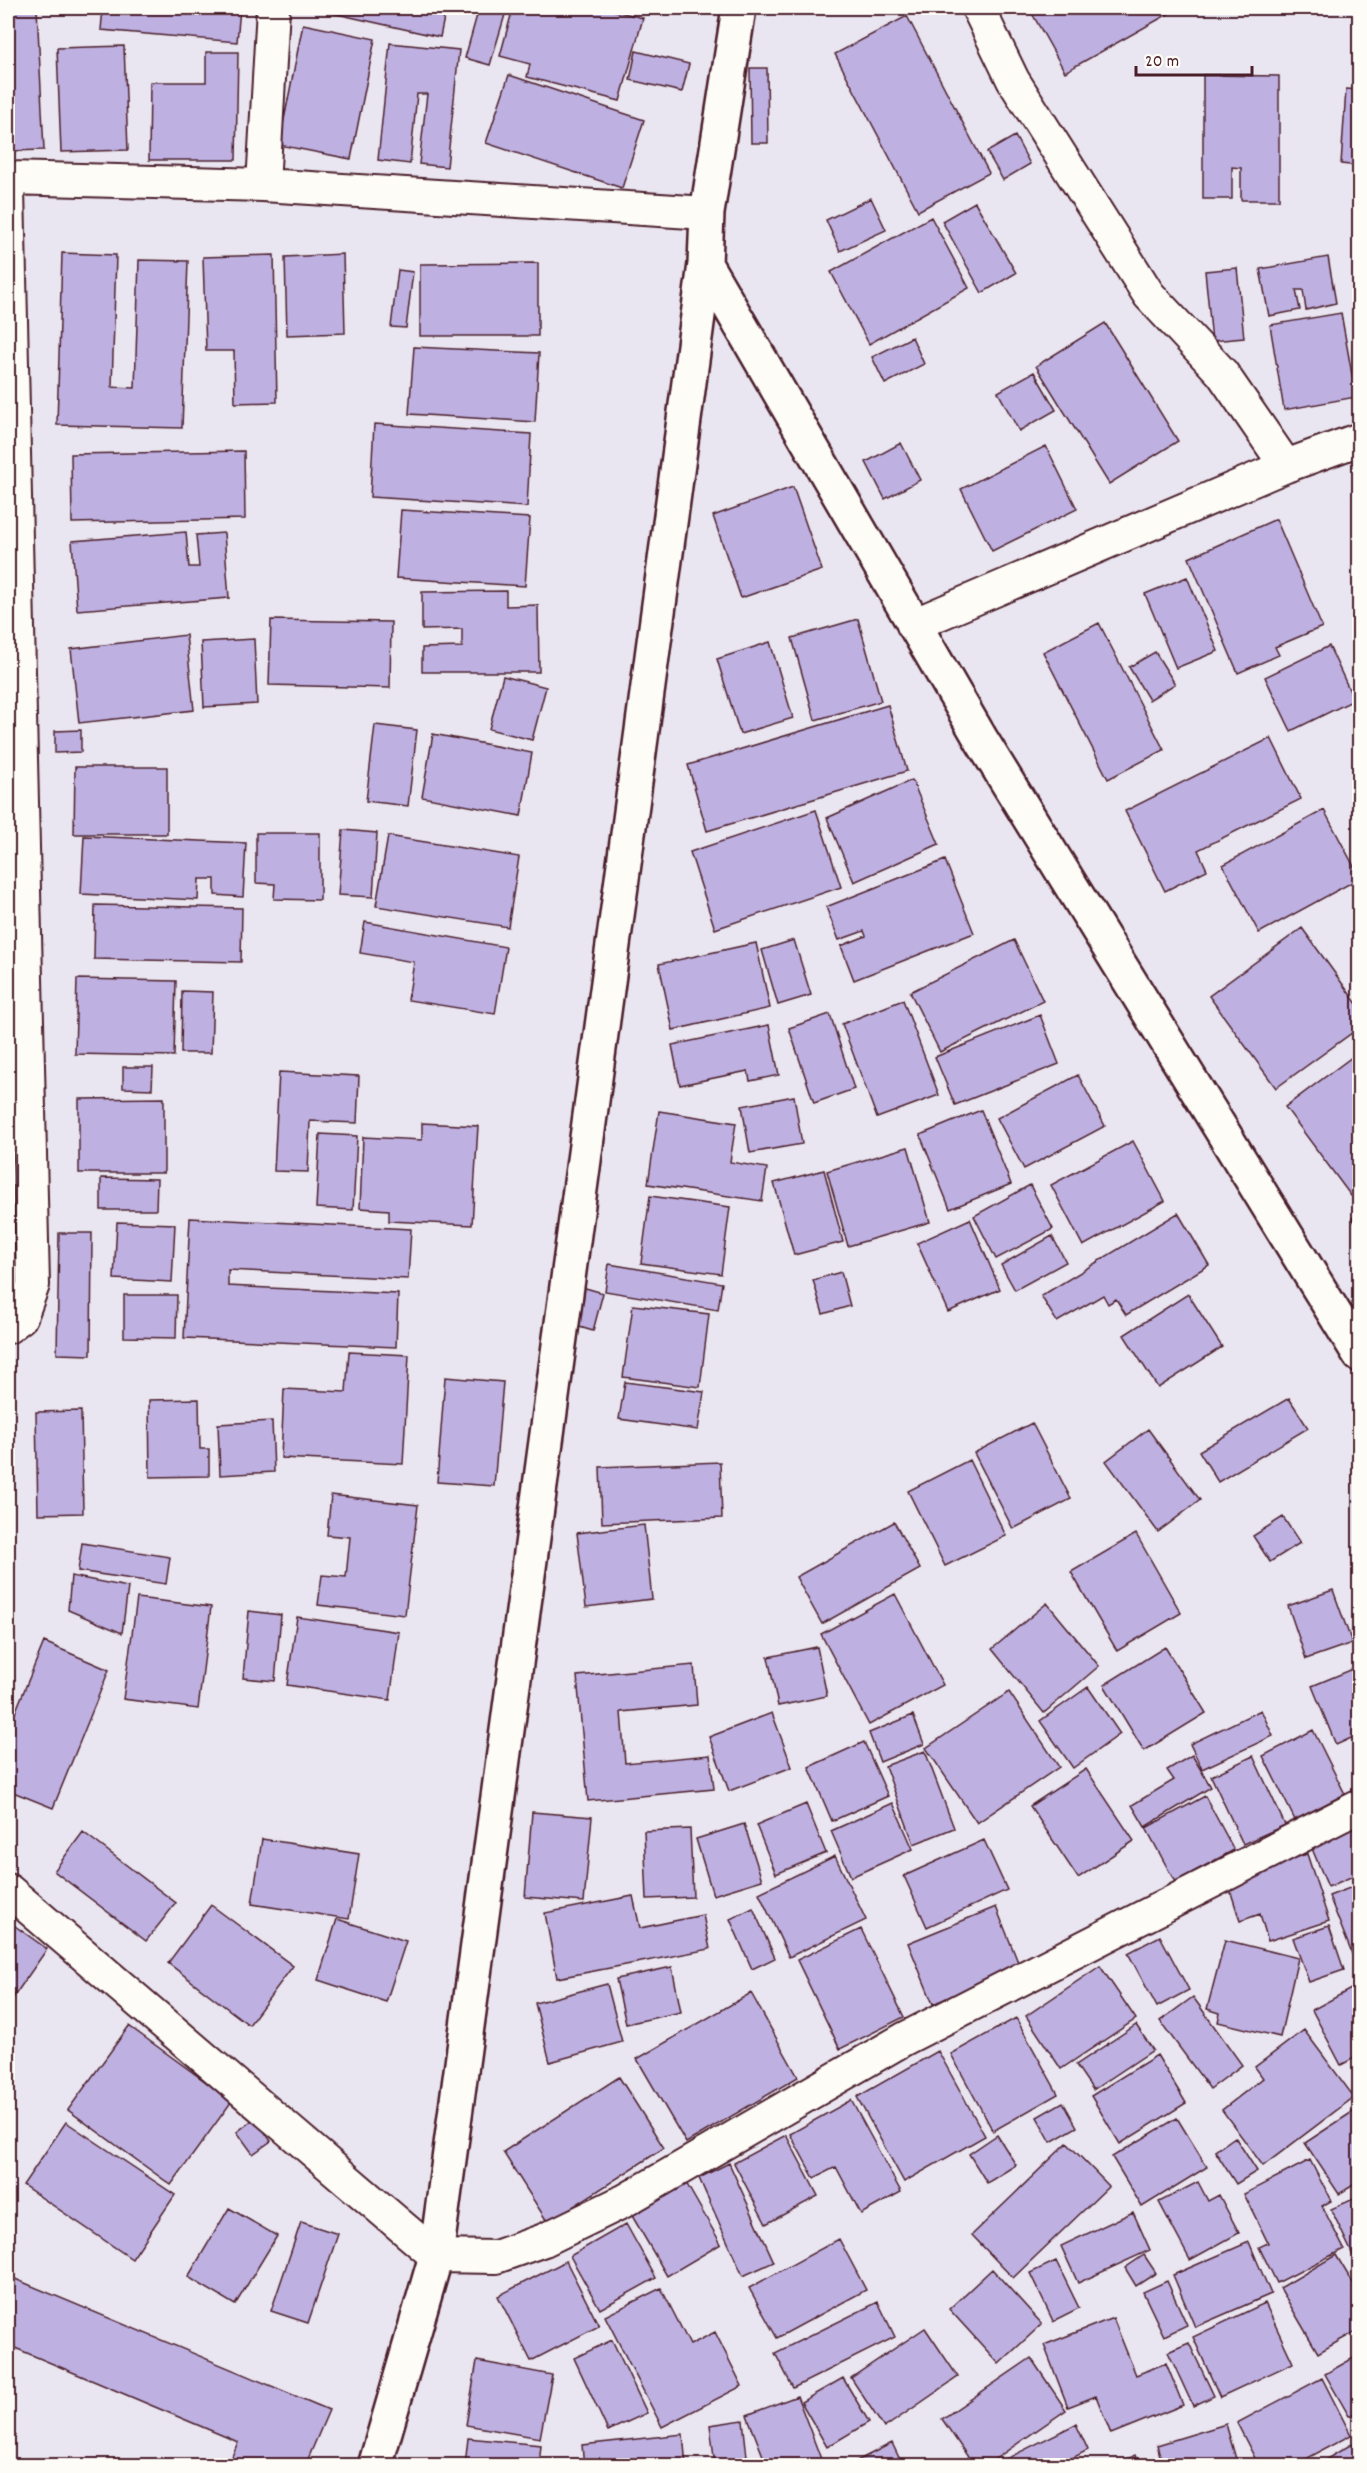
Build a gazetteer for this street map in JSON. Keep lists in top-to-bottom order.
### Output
{
  "scale_bar": "20 m"
}
